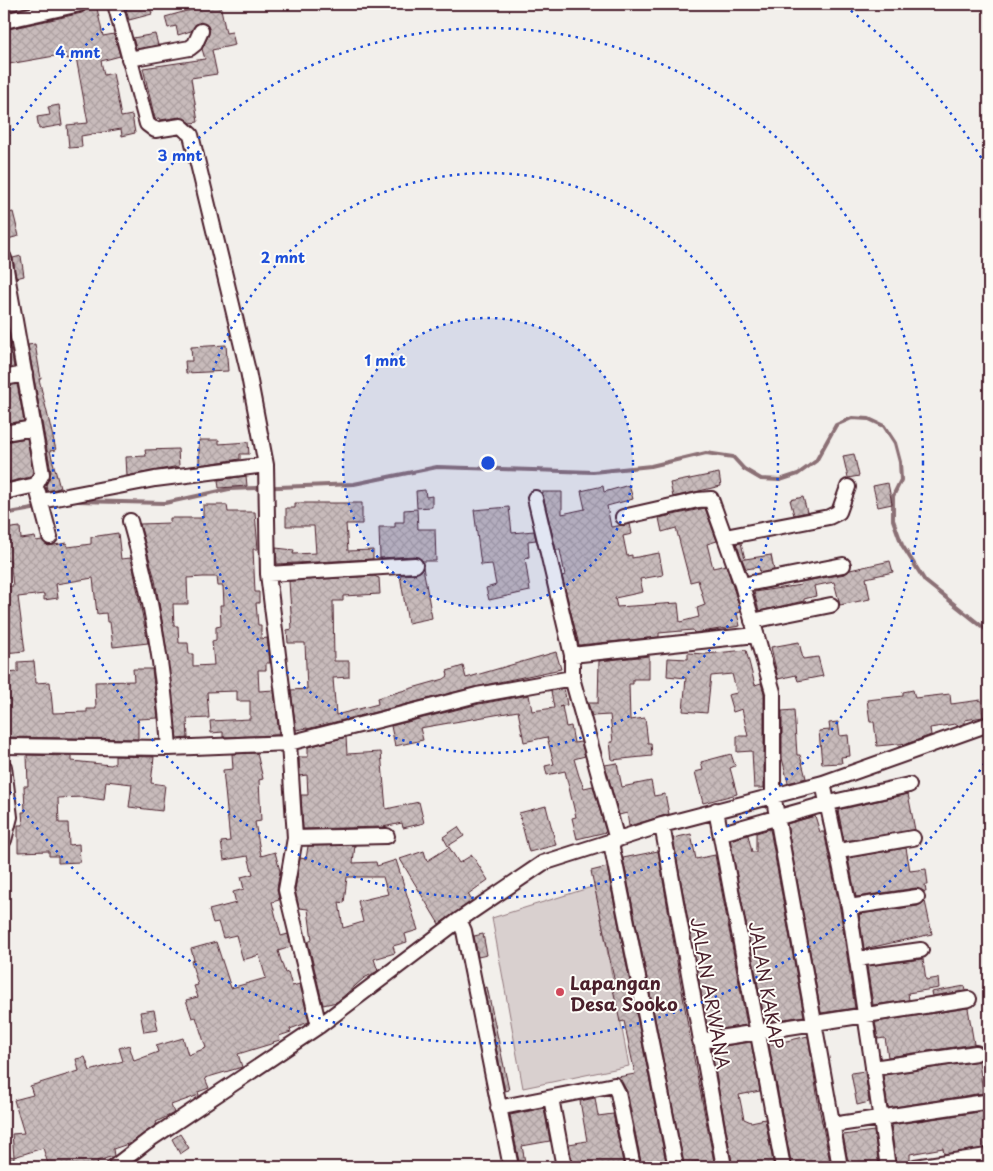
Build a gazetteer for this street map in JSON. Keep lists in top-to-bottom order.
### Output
{
  "streets": {
    "street": ["JALAN KAKAP", "JALAN ARWANA"]
  },
  "places": ["Lapangan Desa Sooko"],
  "rings": [
    "4 mnt",
    "3 mnt",
    "2 mnt",
    "1 mnt"
  ]
}
